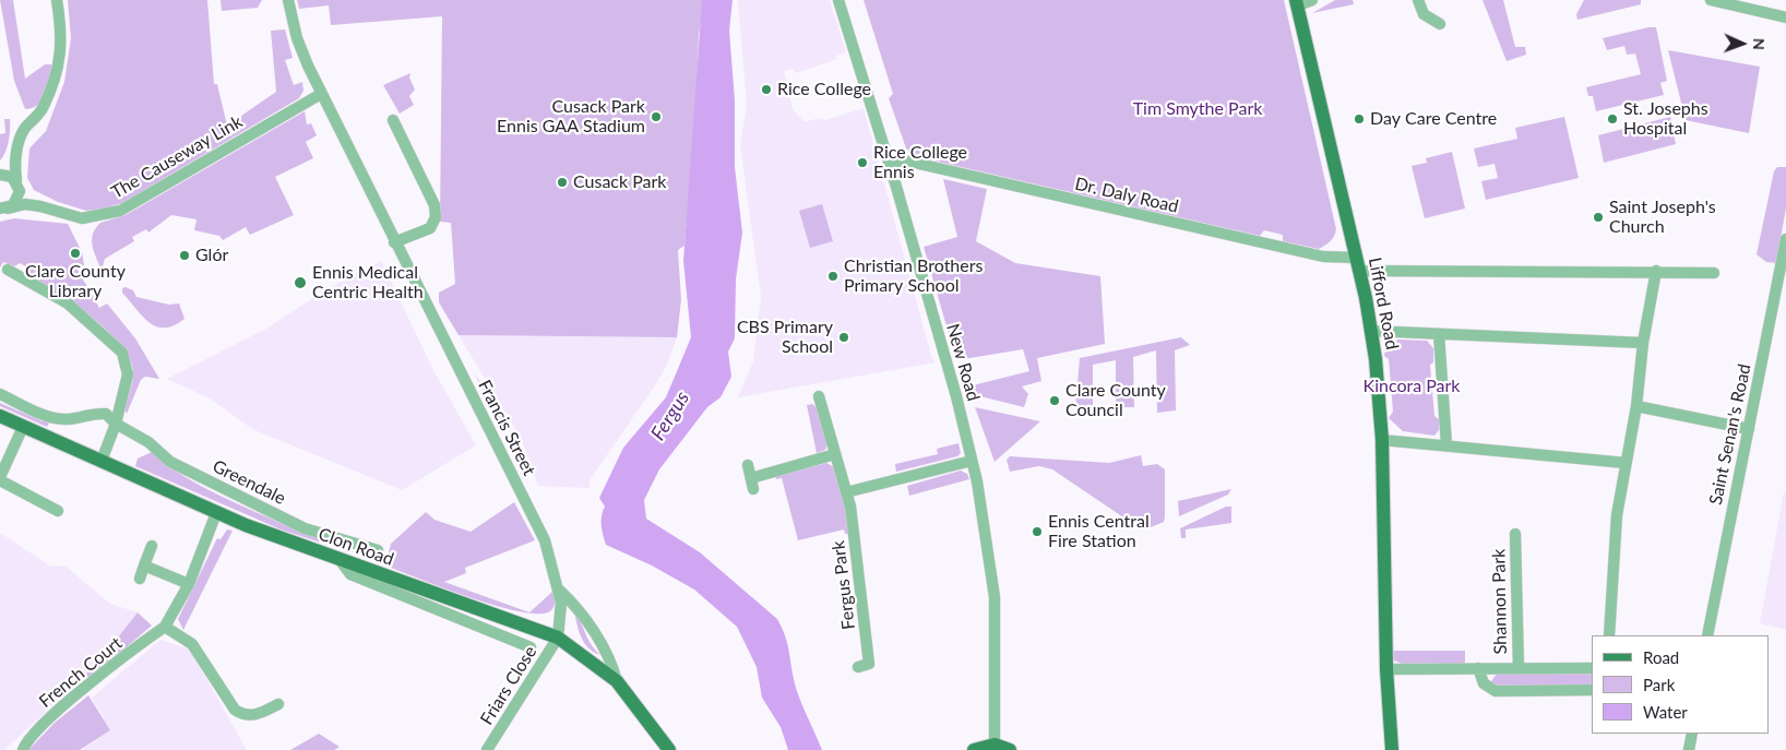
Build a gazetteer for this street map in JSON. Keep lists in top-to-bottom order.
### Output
{
  "streets": {
    "main road": ["Lifford Road", "Clon Road"],
    "street": [
      "The Causeway Link",
      "Dr. Daly Road",
      "New Road",
      "Francis Street",
      "Saint Senan's Road",
      "Greendale",
      "Fergus Park",
      "Shannon Park",
      "French Court",
      "Friars Close"
    ]
  },
  "crossings": [
    ["The Causeway Link", "Francis Street"],
    ["Dr. Daly Road", "Lifford Road"],
    ["Dr. Daly Road", "New Road"],
    ["Lifford Road", "Shannon Park"],
    ["Francis Street", "Clon Road"],
    ["Francis Street", "Friars Close"],
    ["Clon Road", "French Court"],
    ["Clon Road", "Friars Close"]
  ],
  "water": ["Fergus"],
  "parks": ["Tim Smythe Park", "Kincora Park"],
  "places": [
    "Rice College",
    "Cusack Park Ennis GAA Stadium",
    "Day Care Centre",
    "St. Josephs Hospital",
    "Rice College Ennis",
    "Cusack Park",
    "Saint Joseph's Church",
    "Clare County Library",
    "Glór",
    "Christian Brothers Primary School",
    "Ennis Medical Centric Health",
    "CBS Primary School",
    "Clare County Council",
    "Ennis Central Fire Station"
  ],
  "legend": ["Road", "Park", "Water"],
  "north": "right"
}
